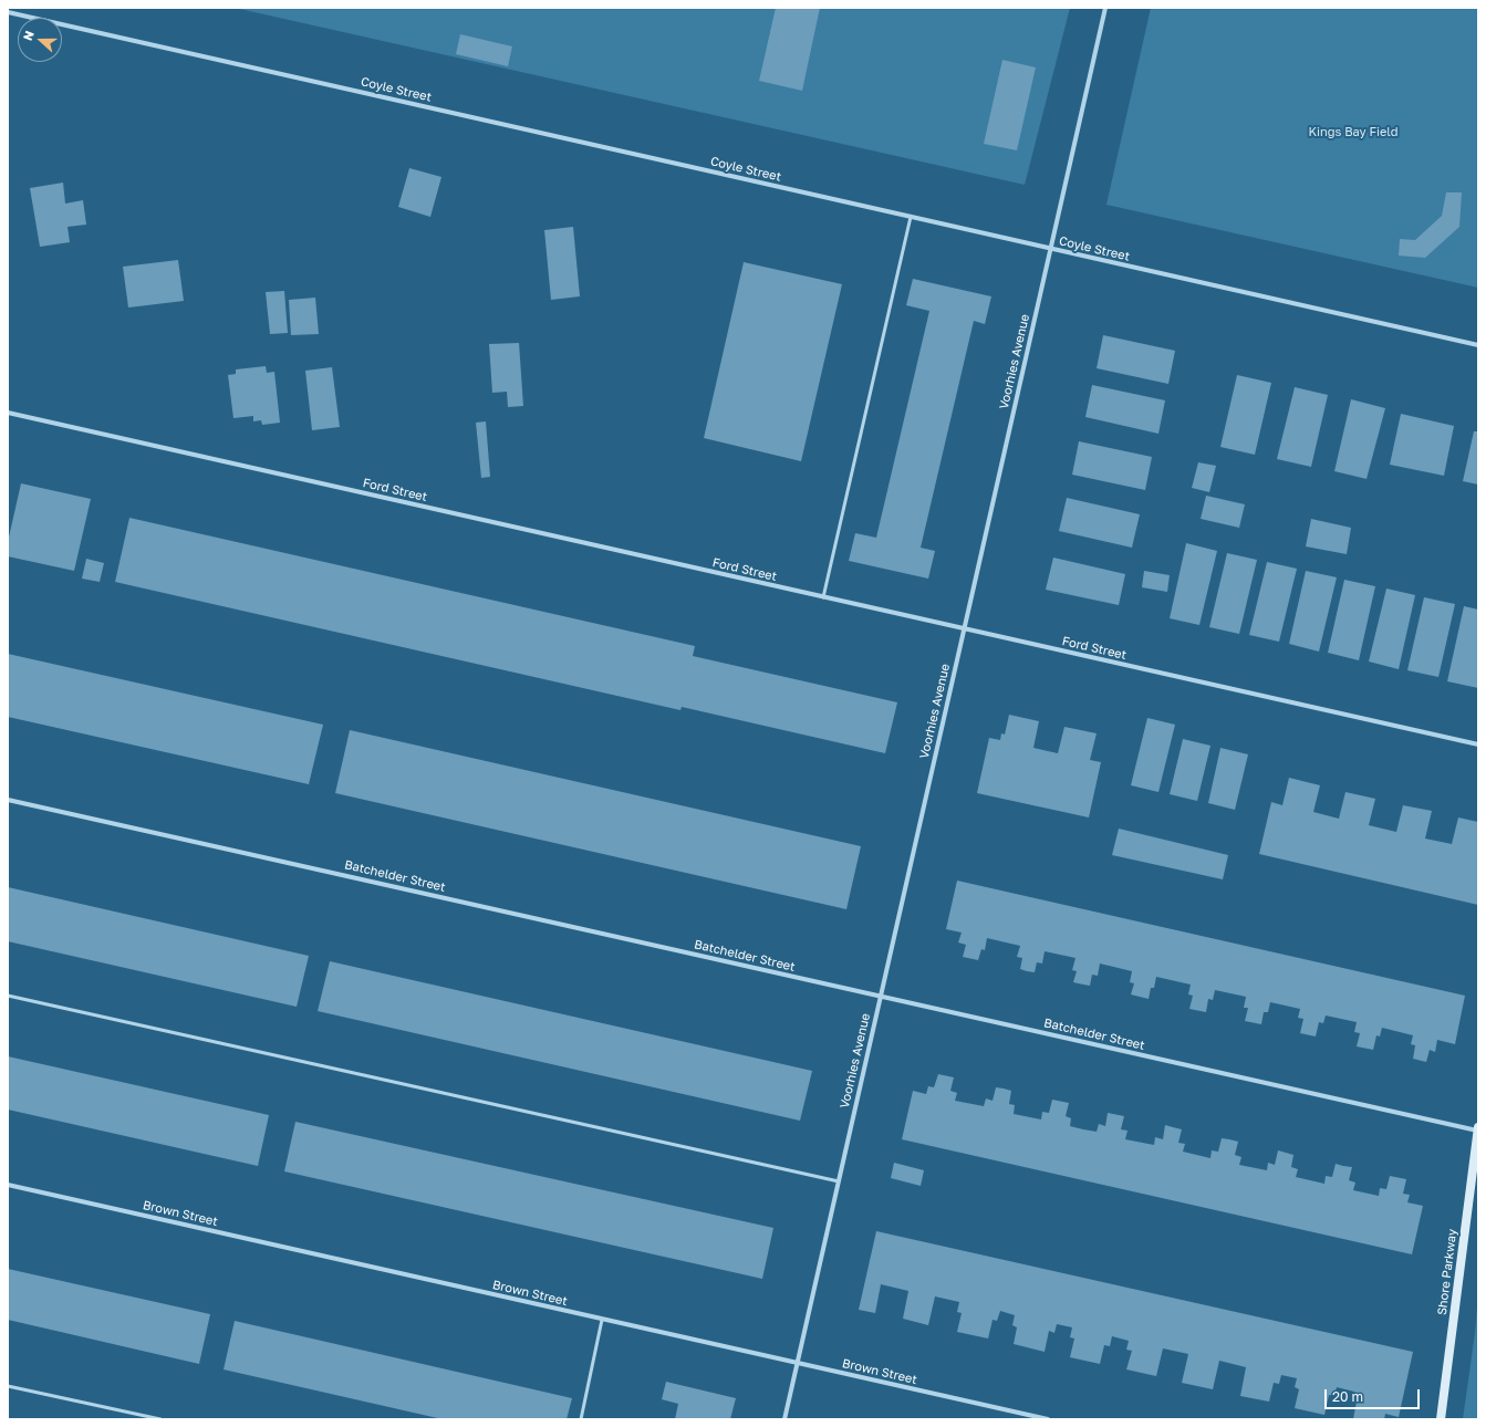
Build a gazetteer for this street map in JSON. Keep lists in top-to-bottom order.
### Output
{
  "streets": {
    "main road": ["Shore Parkway"],
    "street": [
      "Coyle Street",
      "Voorhies Avenue",
      "Ford Street",
      "Batchelder Street",
      "Brown Street"
    ]
  },
  "crossings": [
    ["Coyle Street", "Voorhies Avenue"],
    ["Voorhies Avenue", "Ford Street"],
    ["Voorhies Avenue", "Batchelder Street"],
    ["Voorhies Avenue", "Brown Street"],
    ["Batchelder Street", "Shore Parkway"]
  ],
  "parks": ["Kings Bay Field"],
  "scale_bar": "20 m",
  "north": "left"
}
